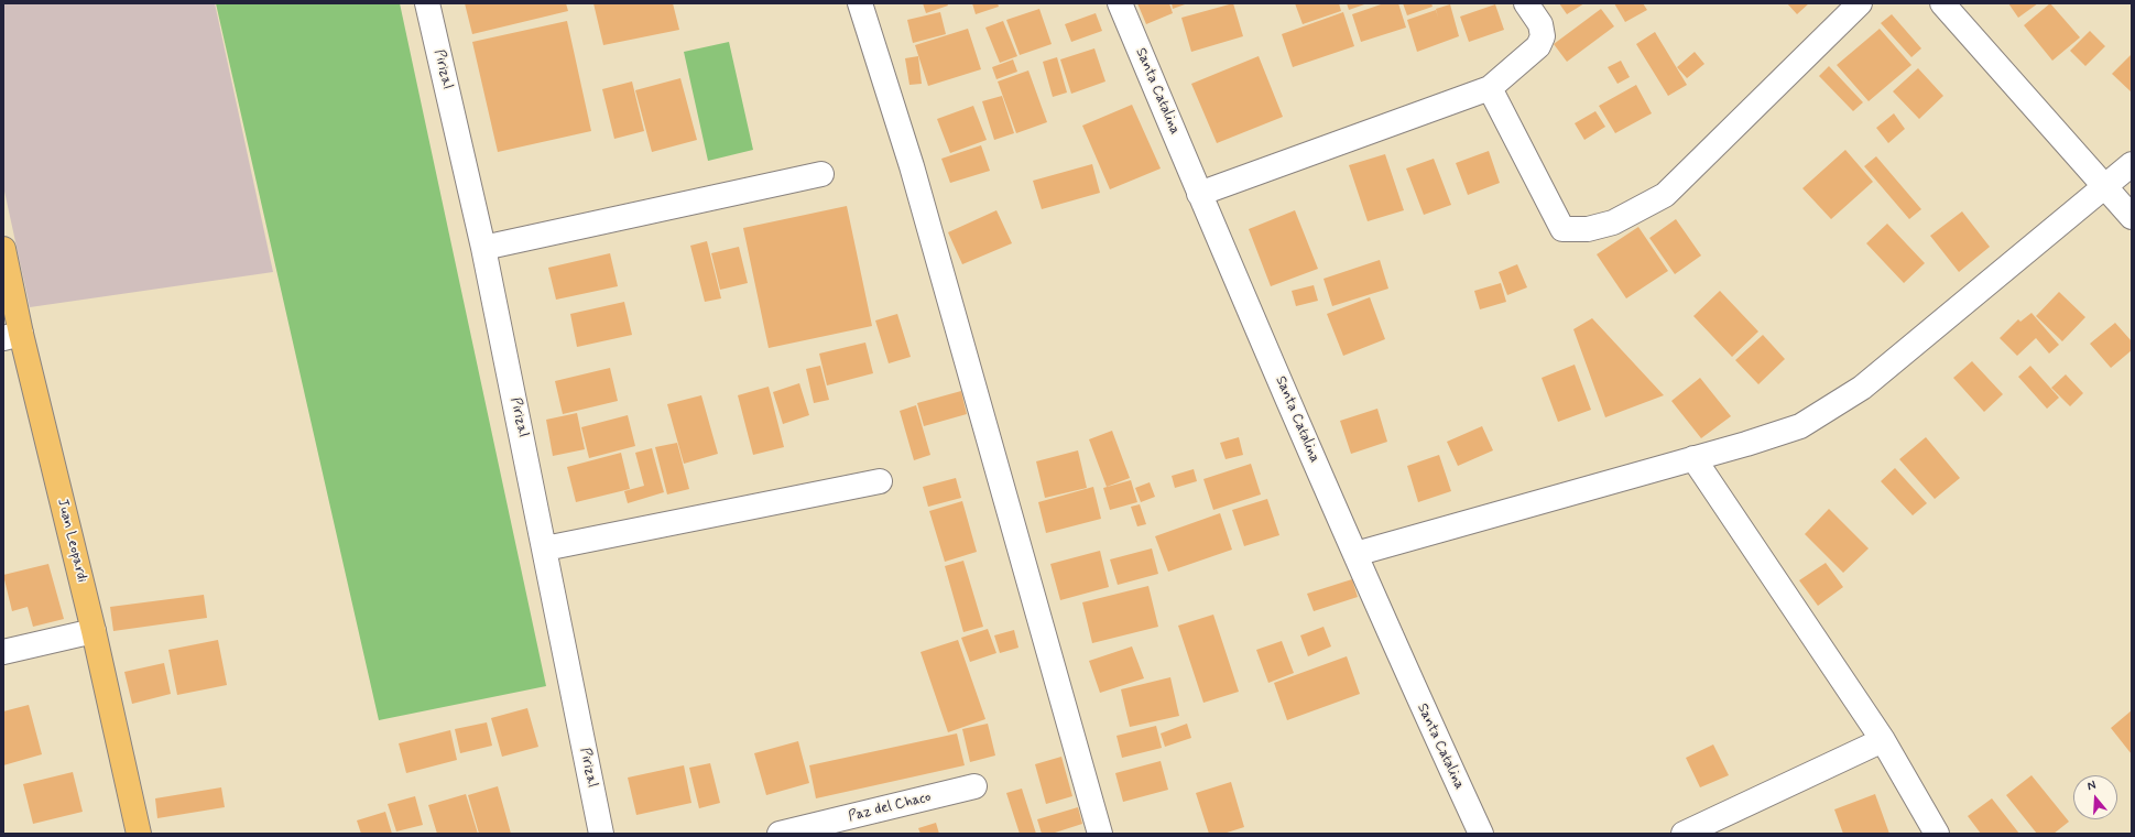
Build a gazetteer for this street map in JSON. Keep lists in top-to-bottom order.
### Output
{
  "streets": {
    "main road": ["Juan Leopardi"],
    "street": ["Pirizal", "Santa Catalina", "Paz del Chaco"]
  },
  "north": "top"
}
